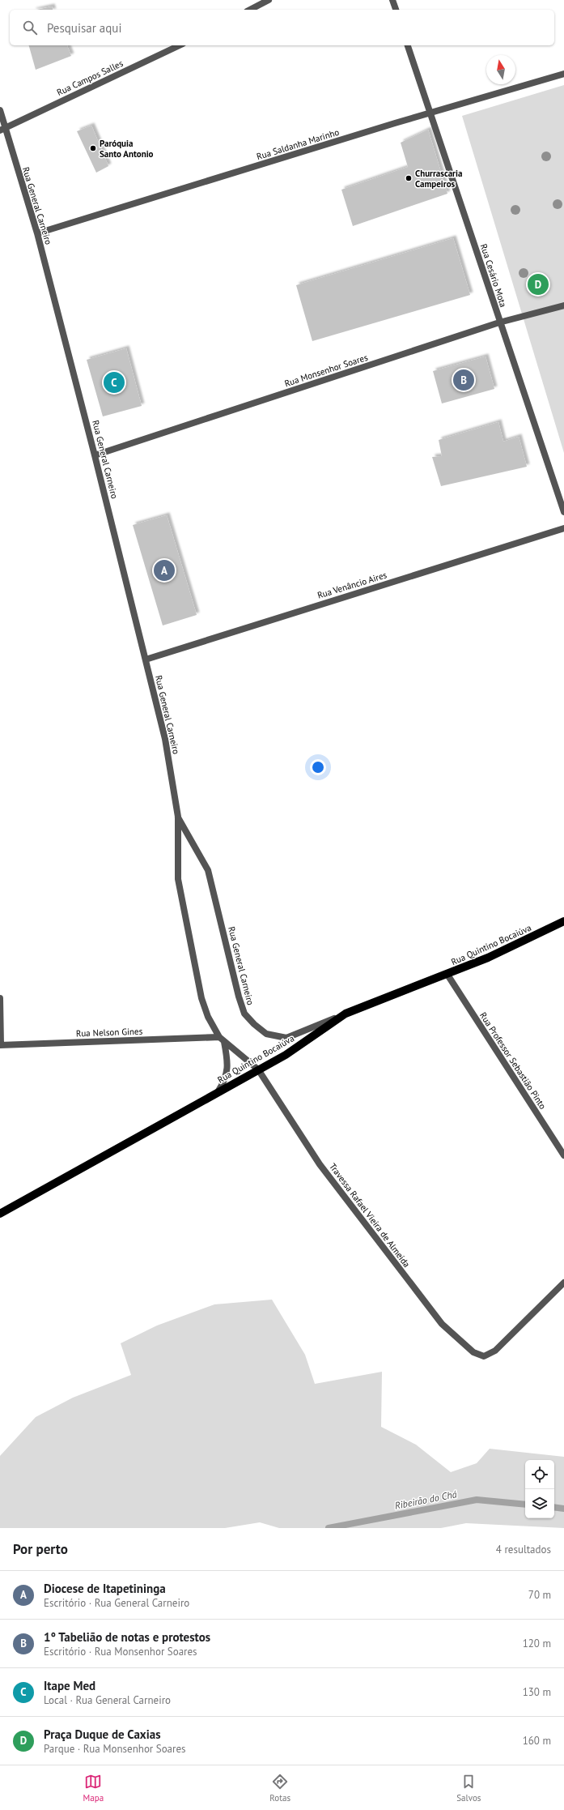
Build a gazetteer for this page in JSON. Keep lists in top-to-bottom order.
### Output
{
  "streets": {
    "main road": ["Rua Quintino Bocaiúva"],
    "street": [
      "Rua Campos Salles",
      "Rua Saldanha Marinho",
      "Rua General Carneiro",
      "Rua Cesário Mota",
      "Rua Monsenhor Soares",
      "Rua Venâncio Aires",
      "Rua Nelson Gines",
      "Rua Professor Sebastião Pinto",
      "Travessa Rafael Vieira de Almeida"
    ]
  },
  "crossings": [
    ["Rua Campos Salles", "Rua General Carneiro"],
    ["Rua Saldanha Marinho", "Rua General Carneiro"],
    ["Rua Saldanha Marinho", "Rua Cesário Mota"],
    ["Rua General Carneiro", "Rua Monsenhor Soares"],
    ["Rua General Carneiro", "Rua Venâncio Aires"],
    ["Rua General Carneiro", "Rua Quintino Bocaiúva"],
    ["Rua General Carneiro", "Rua Nelson Gines"],
    ["Rua General Carneiro", "Travessa Rafael Vieira de Almeida"],
    ["Rua Cesário Mota", "Rua Monsenhor Soares"],
    ["Rua Quintino Bocaiúva", "Rua Professor Sebastião Pinto"],
    ["Rua Quintino Bocaiúva", "Travessa Rafael Vieira de Almeida"]
  ],
  "water": ["Ribeirão do Chá"],
  "places": ["Paróquia Santo Antonio", "Churrascaria Campeiros"],
  "north": "top",
  "page": {
    "search": "Pesquisar aqui",
    "pins": [
      "D",
      "B",
      "C",
      "A"
    ],
    "heading": ["Por perto", "4 resultados"],
    "list": [
      {
        "mark": "A",
        "name": "Diocese de Itapetininga",
        "note": "Escritório · Rua General Carneiro",
        "value": "70 m"
      },
      {
        "mark": "B",
        "name": "1° Tabelião de notas e protestos",
        "note": "Escritório · Rua Monsenhor Soares",
        "value": "120 m"
      },
      {
        "mark": "C",
        "name": "Itape Med",
        "note": "Local · Rua General Carneiro",
        "value": "130 m"
      },
      {
        "mark": "D",
        "name": "Praça Duque de Caxias",
        "note": "Parque · Rua Monsenhor Soares",
        "value": "160 m"
      }
    ],
    "nav": ["Mapa", "Rotas", "Salvos"]
  }
}
